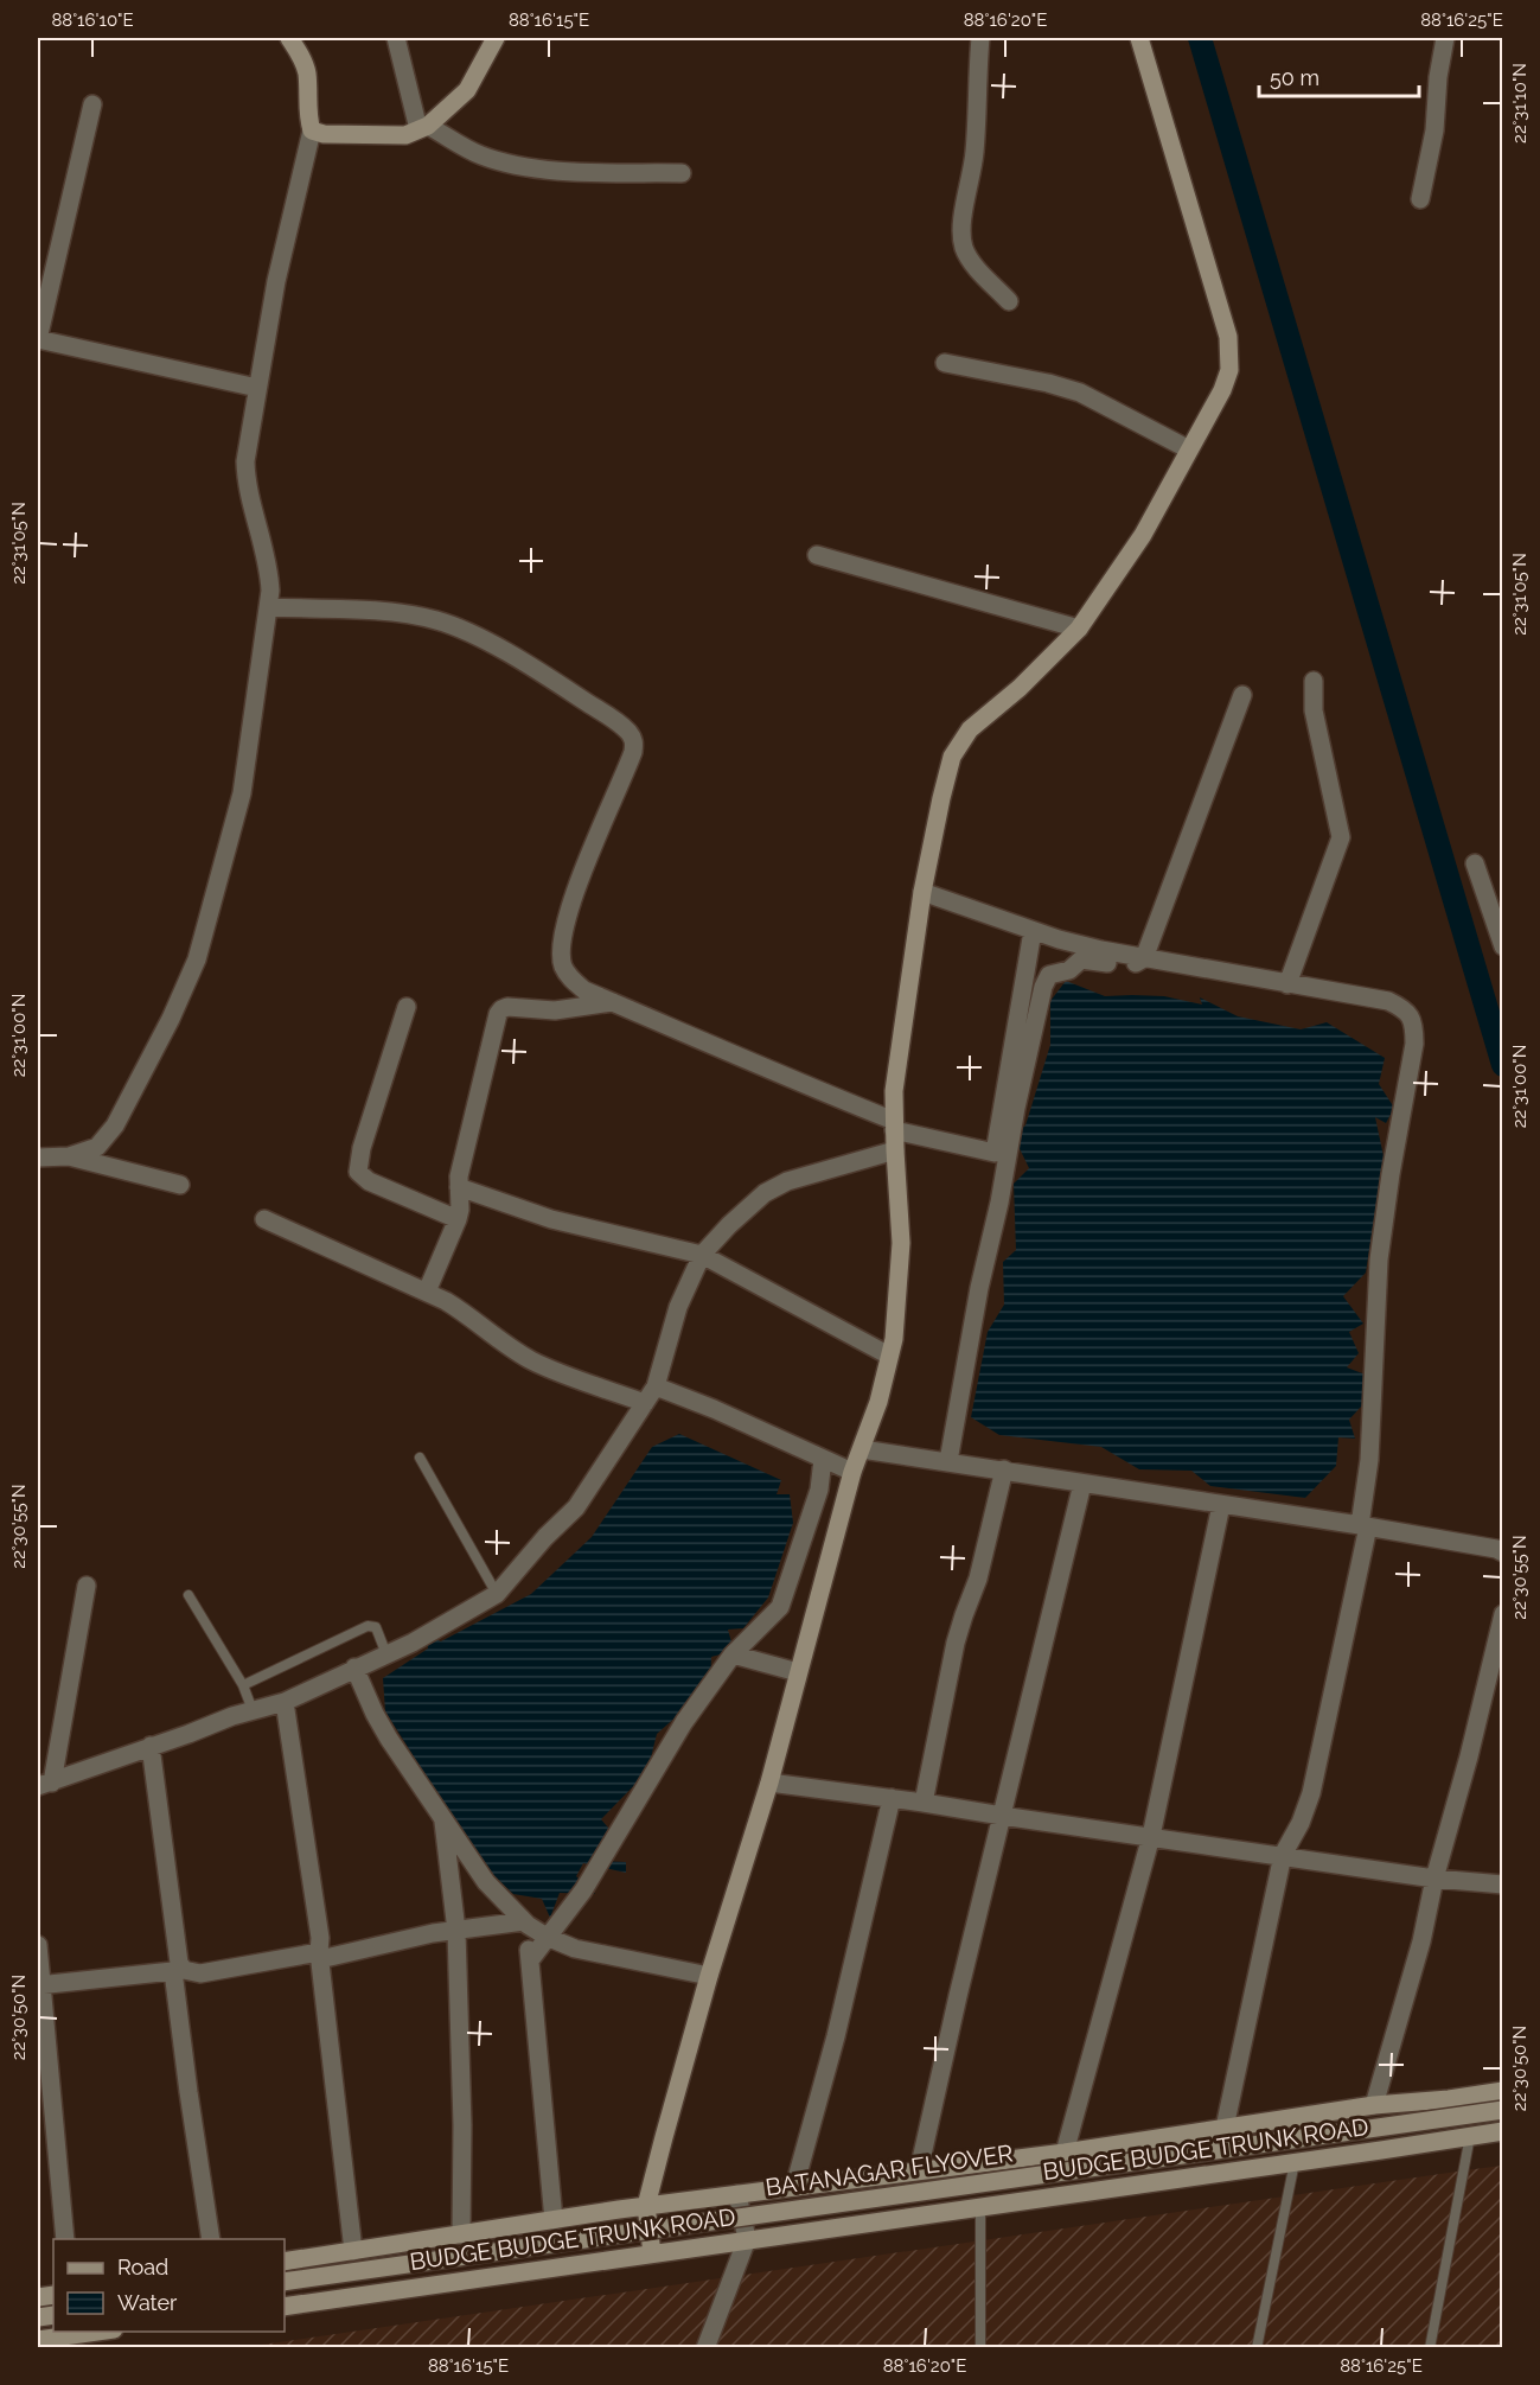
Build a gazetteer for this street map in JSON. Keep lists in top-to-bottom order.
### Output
{
  "streets": {
    "street": ["BUDGE BUDGE TRUNK ROAD", "BATANAGAR FLYOVER"]
  },
  "legend": ["Road", "Water"],
  "scale_bar": "50 m",
  "coordinates": [
    "88°16'10\"E",
    "88°16'15\"E",
    "88°16'20\"E",
    "88°16'25\"E",
    "22°31'10\"N",
    "22°31'05\"N",
    "22°31'00\"N",
    "22°30'55\"N",
    "22°30'50\"N"
  ]
}
